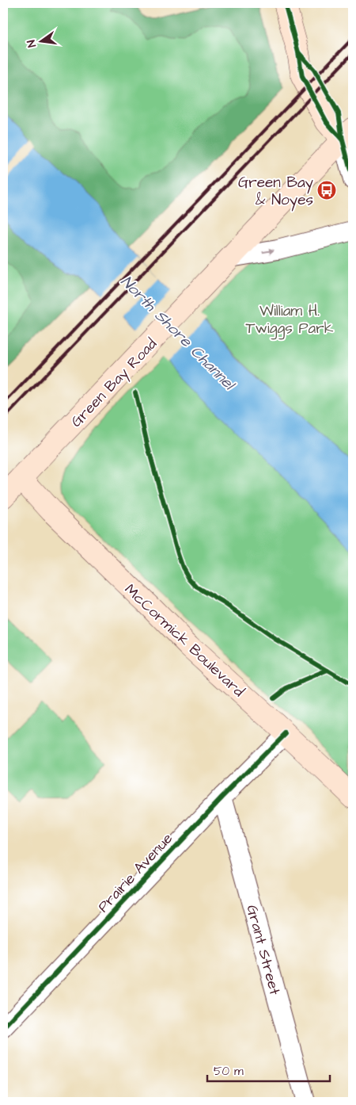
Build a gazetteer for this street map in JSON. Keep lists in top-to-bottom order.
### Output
{
  "streets": {
    "main road": ["Green Bay Road", "McCormick Boulevard"],
    "street": ["Prairie Avenue", "Grant Street"]
  },
  "crossings": [
    ["Green Bay Road", "McCormick Boulevard"],
    ["McCormick Boulevard", "Prairie Avenue"],
    ["Prairie Avenue", "Grant Street"]
  ],
  "water": ["North Shore Channel"],
  "parks": ["William H. Twiggs Park"],
  "places": {
    "bus stop": ["Green Bay & Noyes"]
  },
  "scale_bar": "50 m",
  "north": "left"
}
